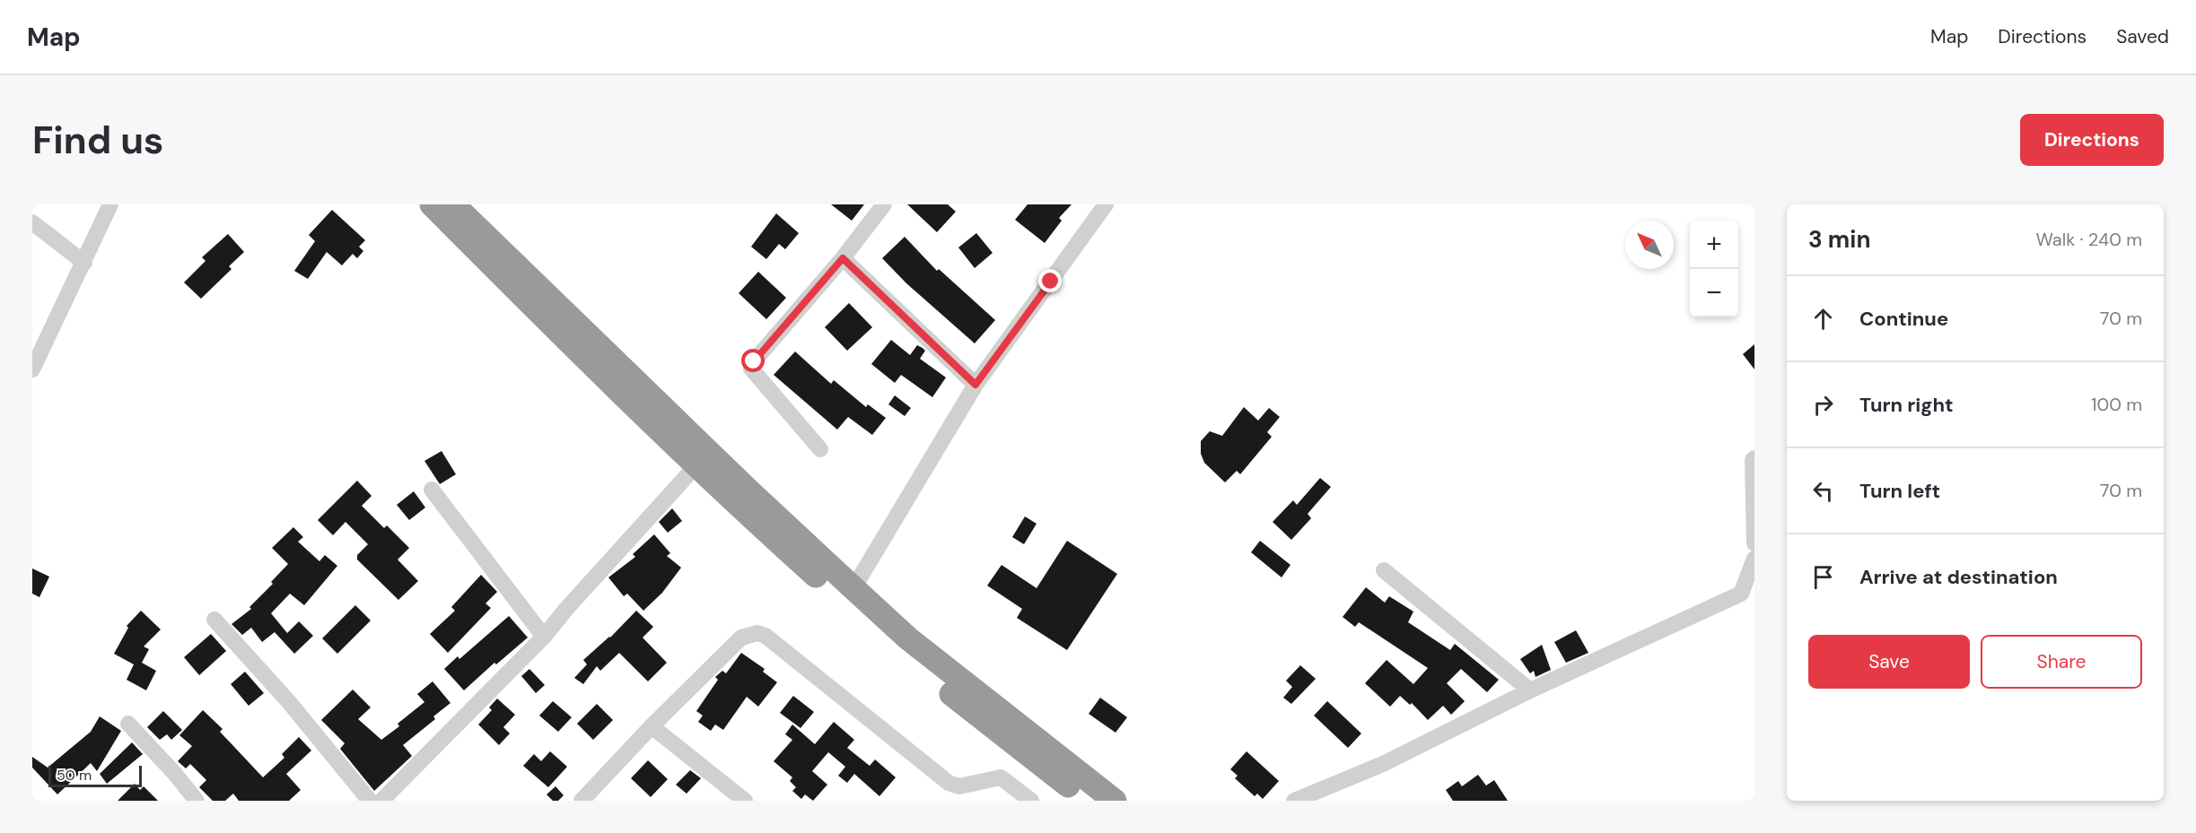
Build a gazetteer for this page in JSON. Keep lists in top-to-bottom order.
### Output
{
  "scale_bar": "50 m",
  "north": "top left",
  "page": {
    "header": "Map",
    "nav": ["Map", "Directions", "Saved"],
    "buttons": [
      "Directions",
      ["Save", "Share"]
    ],
    "title": "Find us",
    "heading": ["3 min", "Walk · 240 m"],
    "map_buttons": ["+", "−"],
    "list": [
      ["Continue", "70 m"],
      ["Turn right", "100 m"],
      ["Turn left", "70 m"],
      "Arrive at destination"
    ],
    "scale": "50 m"
  }
}
